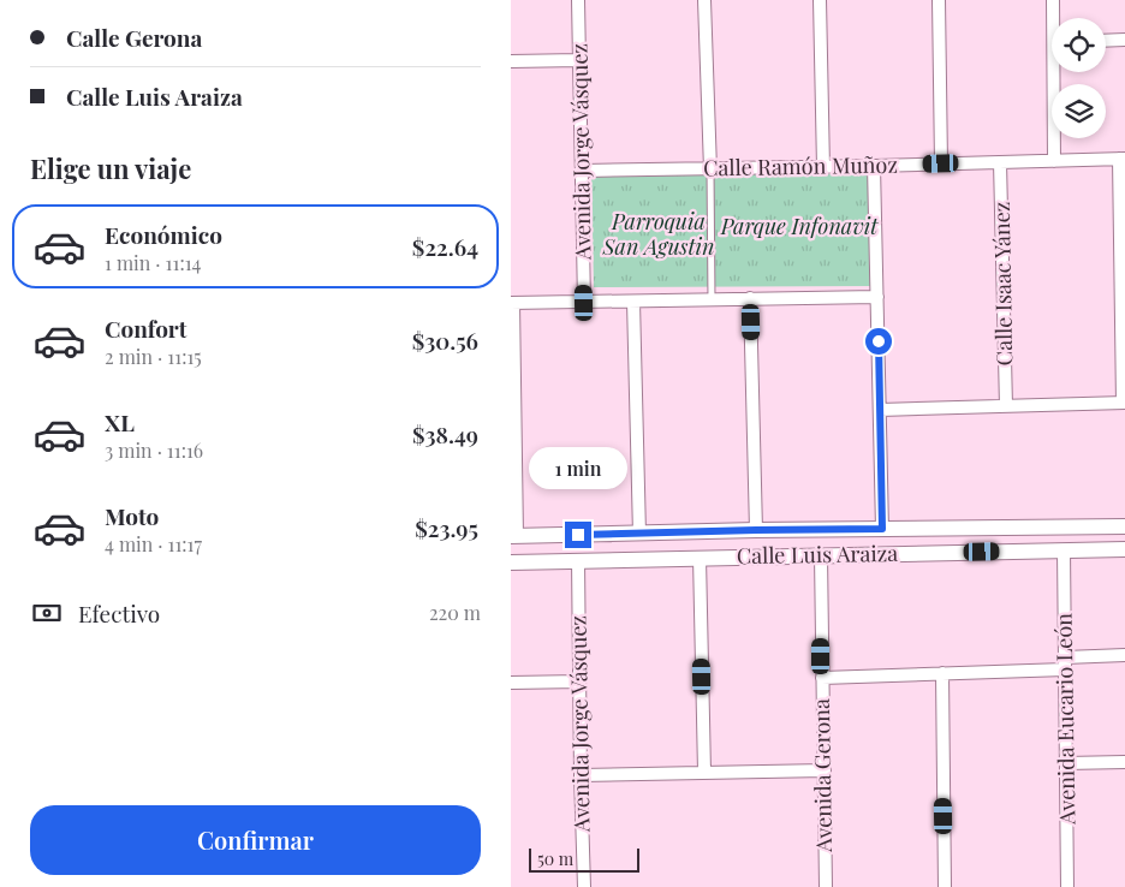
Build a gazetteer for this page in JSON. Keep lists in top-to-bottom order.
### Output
{
  "streets": {
    "street": [
      "Avenida Jorge Vásquez",
      "Calle Ramón Muñoz",
      "Calle Isaac Yánez",
      "Calle Luis Araiza",
      "Avenida Eucario León",
      "Avenida Gerona"
    ]
  },
  "crossings": [
    ["Avenida Jorge Vásquez", "Calle Ramón Muñoz"],
    ["Avenida Jorge Vásquez", "Calle Luis Araiza"],
    ["Calle Ramón Muñoz", "Calle Isaac Yánez"],
    ["Calle Luis Araiza", "Avenida Eucario León"],
    ["Calle Luis Araiza", "Avenida Gerona"]
  ],
  "parks": ["Parroquia San Agustin", "Parque Infonavit"],
  "scale_bar": "50 m",
  "page": {
    "banner": ["Calle Gerona", "Calle Luis Araiza"],
    "heading": "Elige un viaje",
    "list": [
      {
        "name": "Económico",
        "note": "1 min · 11:14",
        "value": "$22.64"
      },
      {
        "name": "Confort",
        "note": "2 min · 11:15",
        "value": "$30.56"
      },
      {
        "name": "XL",
        "note": "3 min · 11:16",
        "value": "$38.49"
      },
      {
        "name": "Moto",
        "note": "4 min · 11:17",
        "value": "$23.95"
      }
    ],
    "bubble": "1 min",
    "pay": ["Efectivo", "220 m"],
    "buttons": "Confirmar",
    "scale": "50 m"
  }
}
